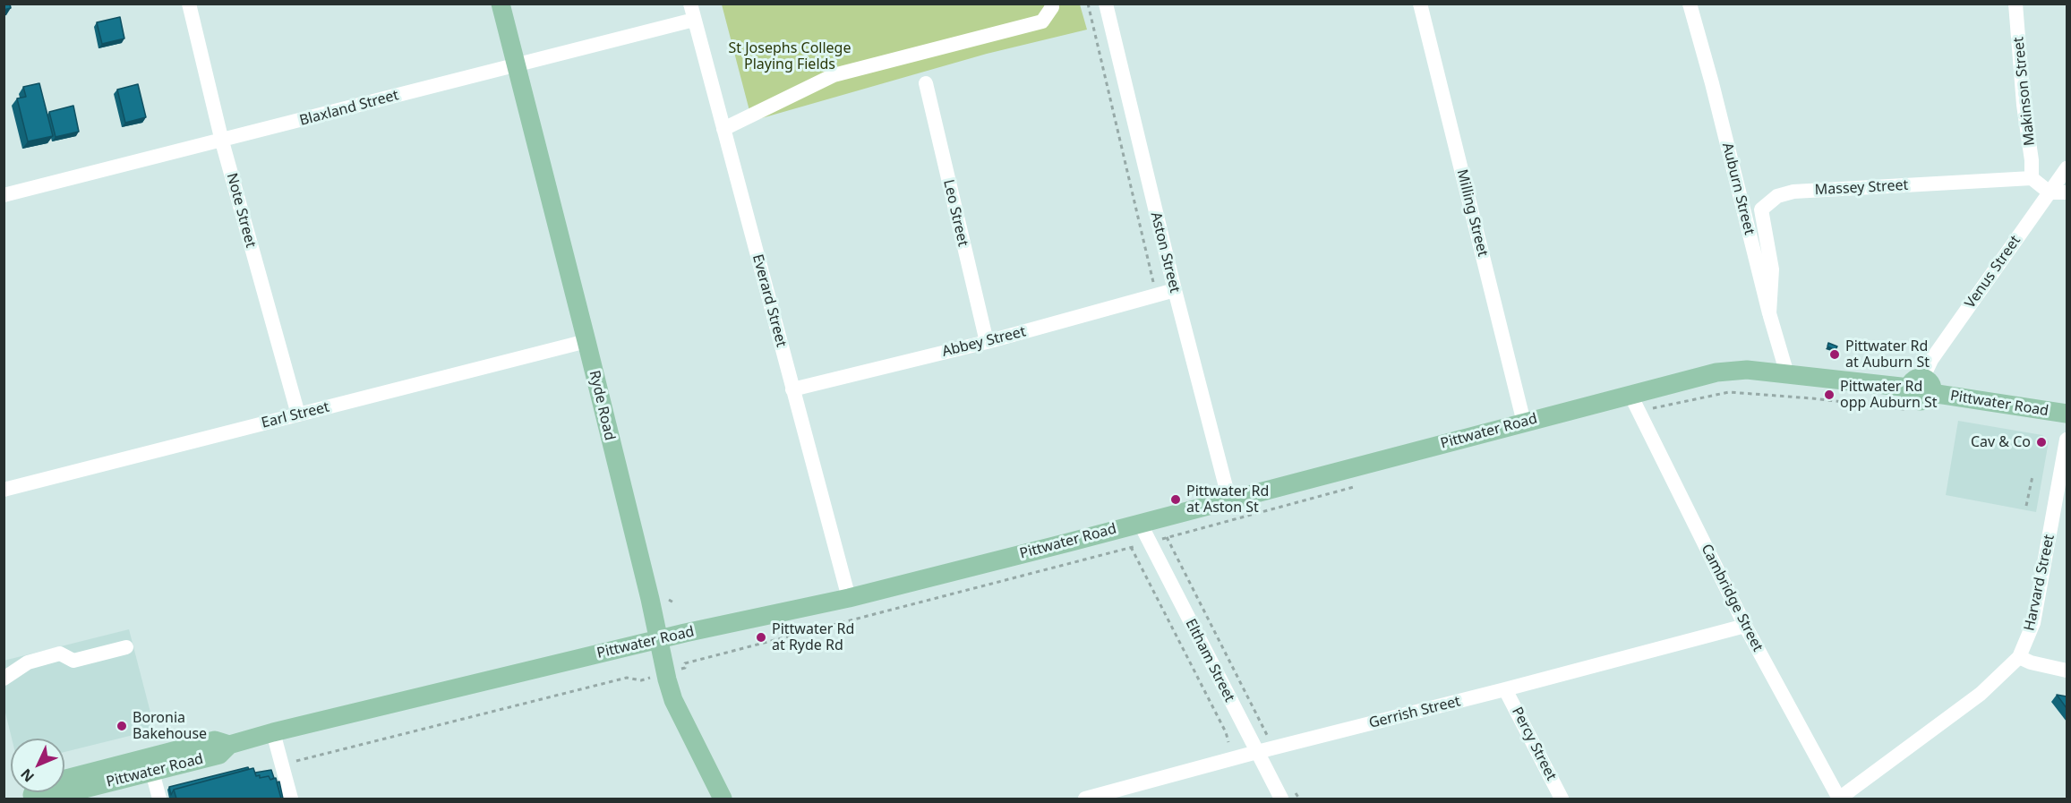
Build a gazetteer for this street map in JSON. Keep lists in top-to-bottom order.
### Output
{
  "streets": {
    "main road": ["Pittwater Road", "Ryde Road"],
    "street": [
      "Makinson Street",
      "Blaxland Street",
      "Massey Street",
      "Auburn Street",
      "Note Street",
      "Leo Street",
      "Milling Street",
      "Aston Street",
      "Venus Street",
      "Everard Street",
      "Abbey Street",
      "Earl Street",
      "Harvard Street",
      "Cambridge Street",
      "Eltham Street",
      "Gerrish Street",
      "Percy Street"
    ]
  },
  "crossings": [
    ["Makinson Street", "Massey Street"],
    ["Blaxland Street", "Note Street"],
    ["Blaxland Street", "Everard Street"],
    ["Blaxland Street", "Ryde Road"],
    ["Massey Street", "Auburn Street"],
    ["Auburn Street", "Pittwater Road"],
    ["Note Street", "Earl Street"],
    ["Leo Street", "Abbey Street"],
    ["Milling Street", "Pittwater Road"],
    ["Aston Street", "Abbey Street"],
    ["Aston Street", "Pittwater Road"],
    ["Venus Street", "Pittwater Road"],
    ["Everard Street", "Abbey Street"],
    ["Everard Street", "Pittwater Road"],
    ["Pittwater Road", "Ryde Road"],
    ["Pittwater Road", "Cambridge Street"],
    ["Pittwater Road", "Eltham Street"],
    ["Ryde Road", "Earl Street"],
    ["Harvard Street", "Cambridge Street"],
    ["Cambridge Street", "Gerrish Street"],
    ["Eltham Street", "Gerrish Street"],
    ["Gerrish Street", "Percy Street"]
  ],
  "parks": ["St Josephs College Playing Fields"],
  "places": [
    "Pittwater Rd at Auburn St",
    "Pittwater Rd opp Auburn St",
    "Cav & Co",
    "Pittwater Rd at Aston St",
    "Pittwater Rd at Ryde Rd",
    "Boronia Bakehouse"
  ],
  "north": "bottom left"
}
